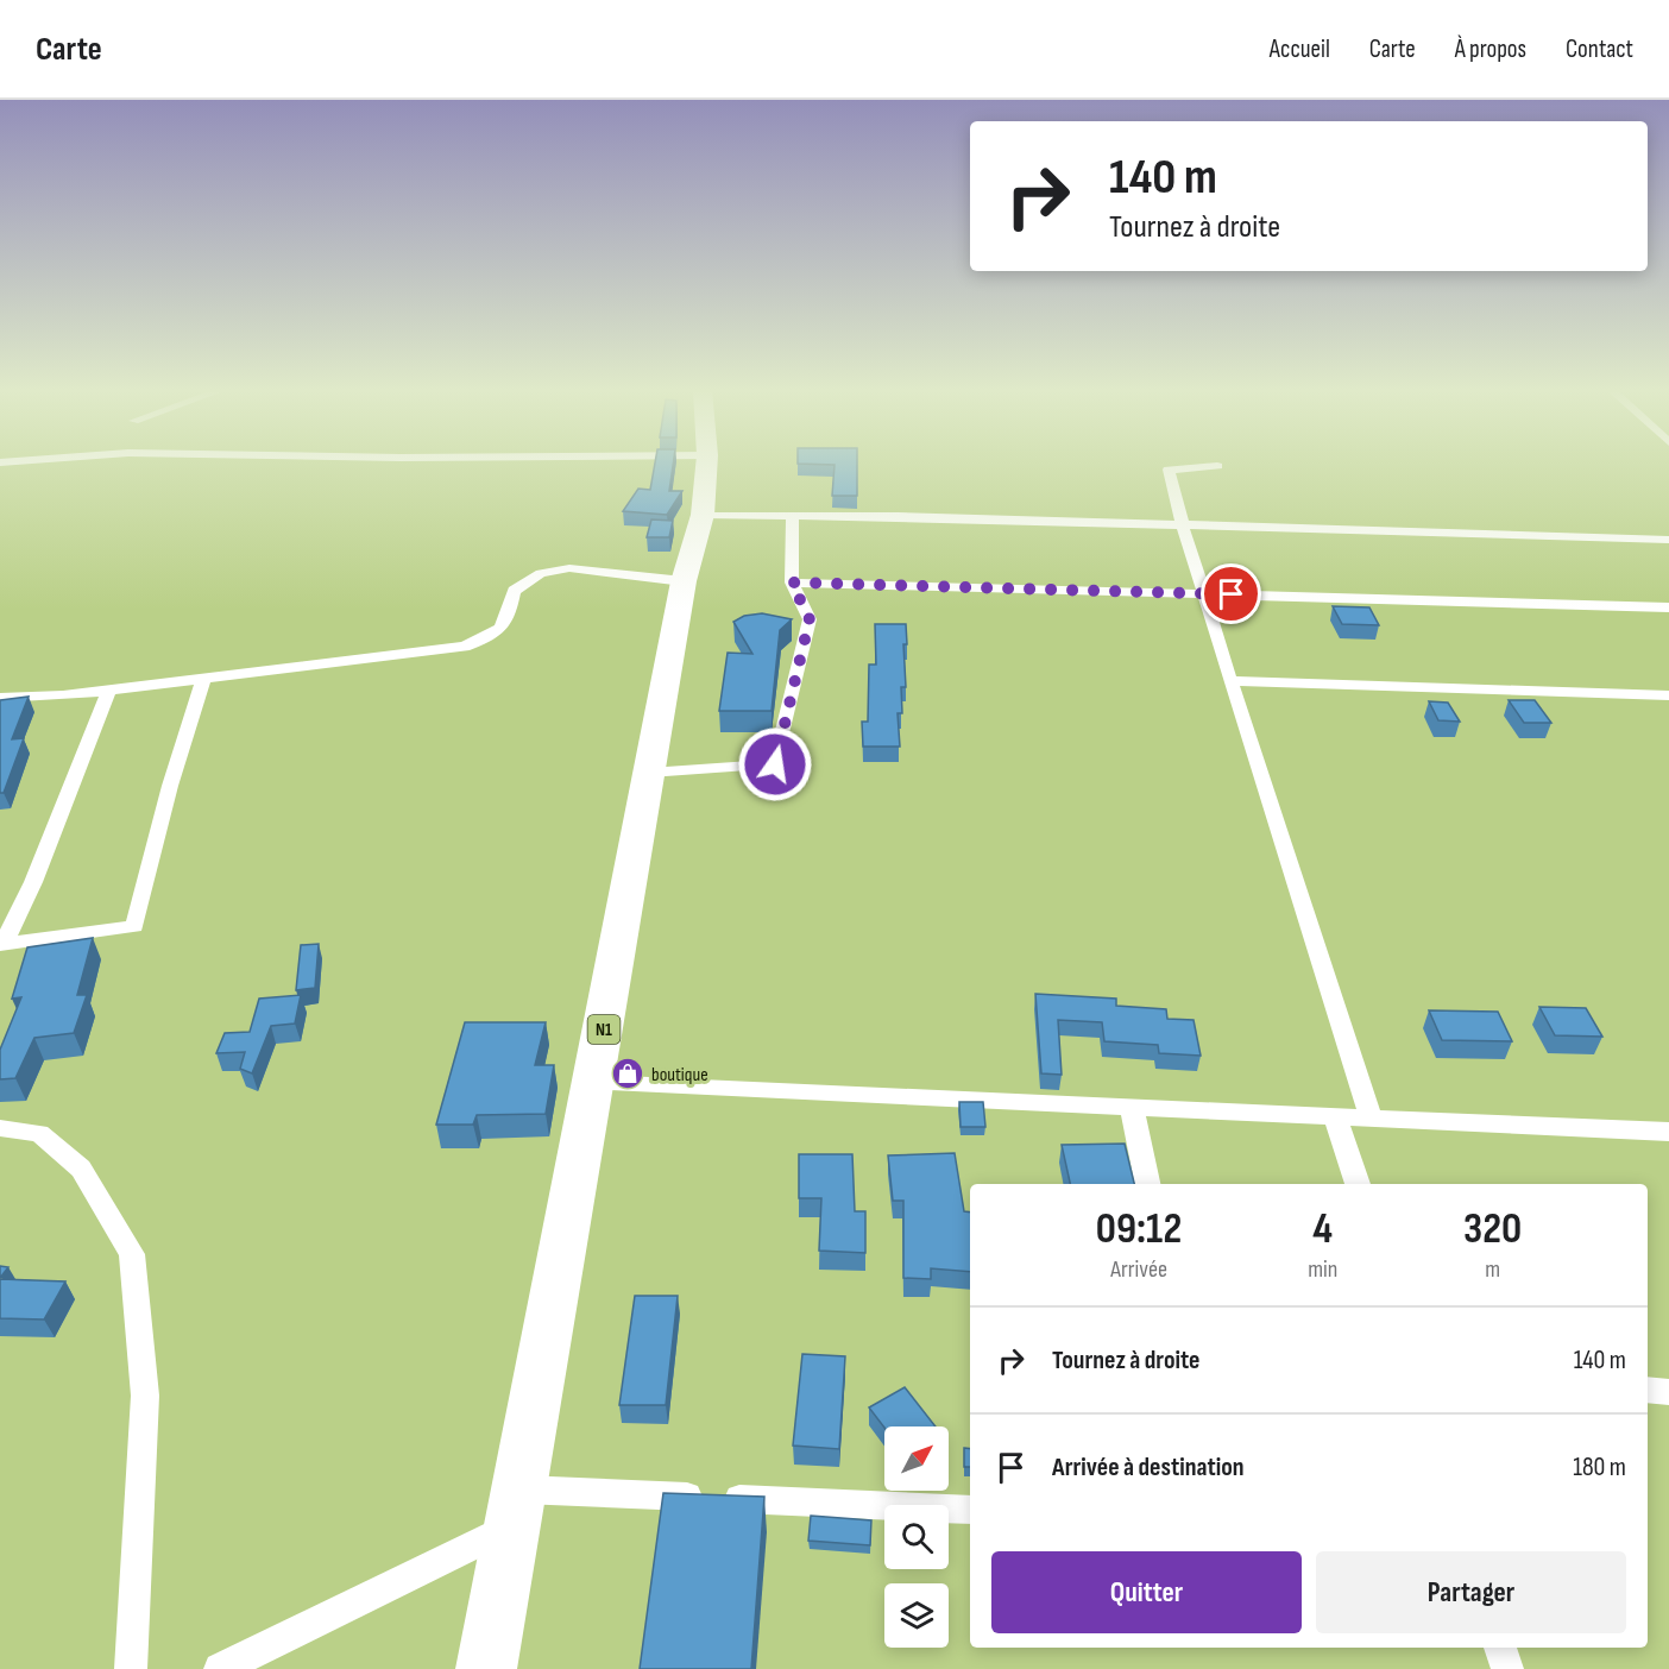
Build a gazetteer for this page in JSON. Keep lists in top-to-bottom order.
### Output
{
  "streets": {
    "highway": ["N1"]
  },
  "places": {
    "shop": ["boutique"]
  },
  "north": "top right",
  "page": {
    "header": "Carte",
    "nav": [
      "Accueil",
      "Carte",
      "À propos",
      "Contact"
    ],
    "turn": ["140 m", "Tournez à droite"],
    "eta": [
      "09:12",
      "Arrivée",
      "4",
      "min",
      "320",
      "m"
    ],
    "list": [
      {
        "name": "Tournez à droite",
        "value": "140 m"
      },
      {
        "name": "Arrivée à destination",
        "value": "180 m"
      }
    ],
    "buttons": ["Quitter", "Partager"]
  }
}
